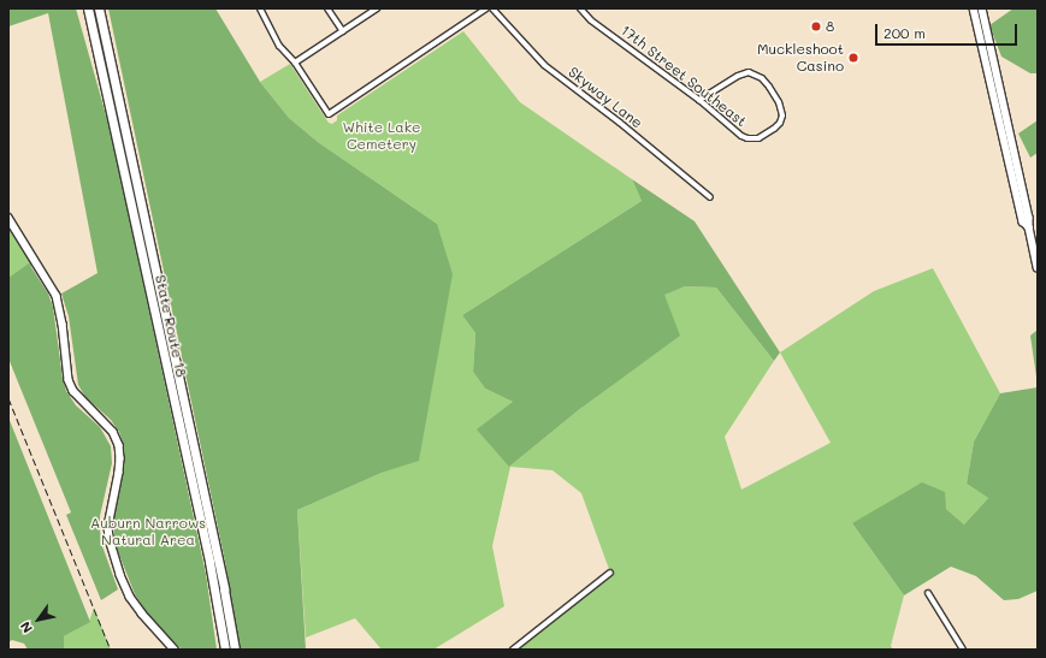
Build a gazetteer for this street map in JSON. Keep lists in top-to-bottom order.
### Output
{
  "streets": {
    "highway": ["State Route 18"],
    "street": ["17th Street Southeast", "Skyway Lane"]
  },
  "parks": ["White Lake Cemetery", "Auburn Narrows Natural Area"],
  "places": ["8", "Muckleshoot Casino"],
  "scale_bar": "200 m",
  "north": "bottom left"
}
